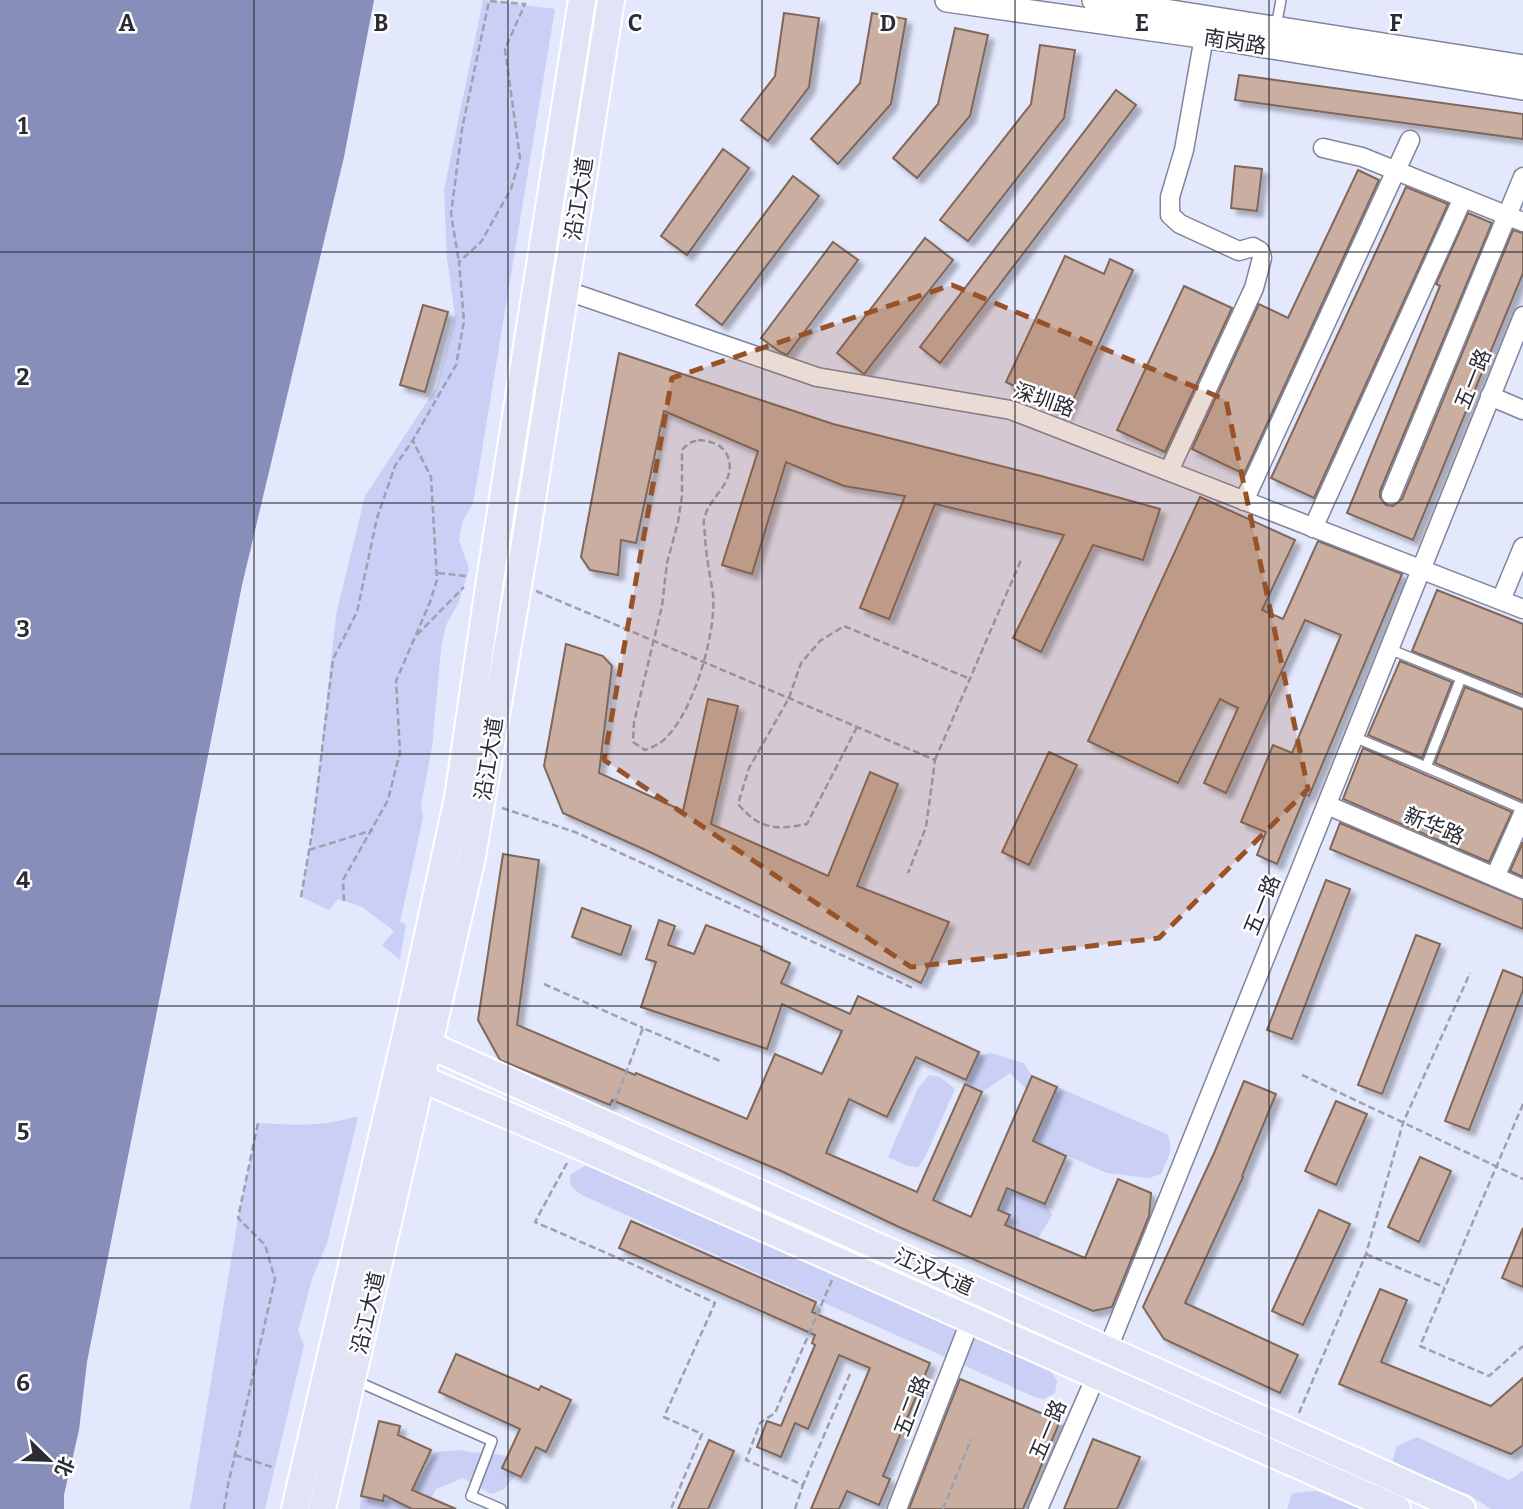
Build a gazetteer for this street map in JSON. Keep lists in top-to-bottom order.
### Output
{
  "streets": {
    "main road": ["南岗路", "沿江大道", "江汉大道"],
    "street": [
      "五一路",
      "深圳路",
      "新华路",
      "五二路"
    ]
  },
  "crossings": [
    ["沿江大道", "深圳路"],
    ["沿江大道", "江汉大道"],
    ["五一路", "深圳路"],
    ["五一路", "新华路"],
    ["五一路", "江汉大道"],
    ["江汉大道", "五二路"]
  ],
  "north": "bottom right",
  "grid": {
    "columns": [
      "A",
      "B",
      "C",
      "D",
      "E",
      "F"
    ],
    "rows": [
      "1",
      "2",
      "3",
      "4",
      "5",
      "6"
    ]
  }
}
